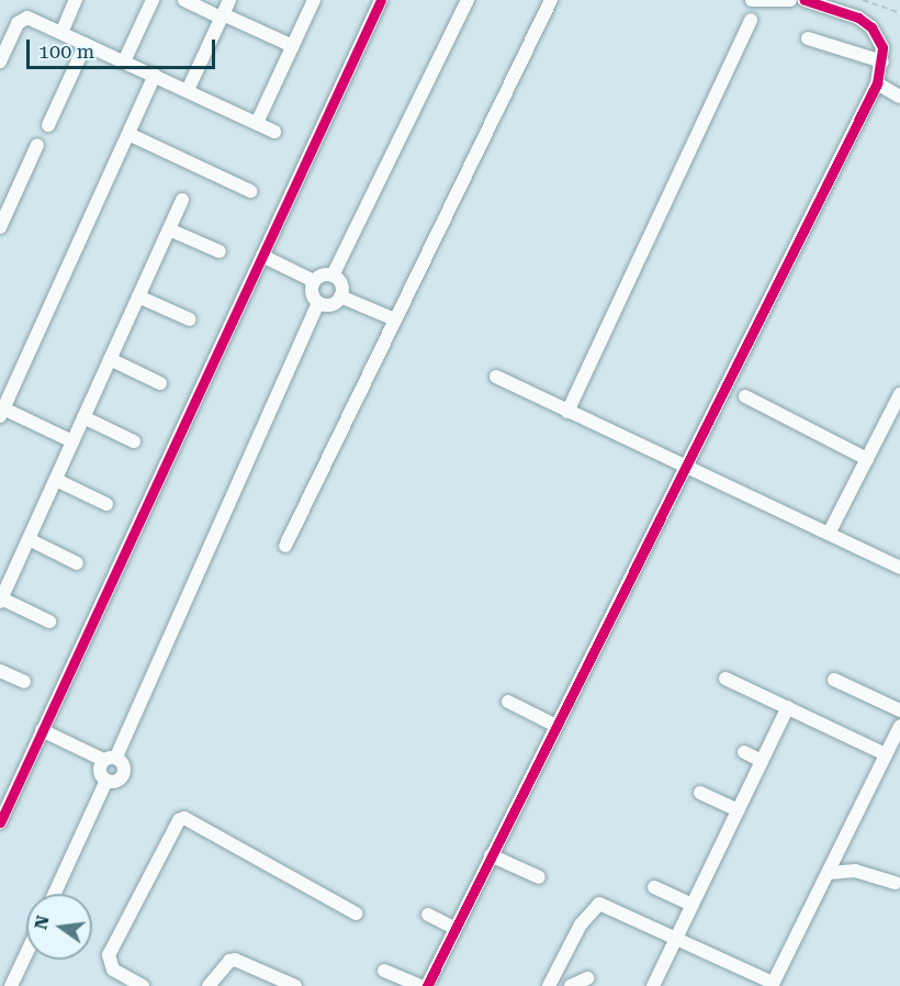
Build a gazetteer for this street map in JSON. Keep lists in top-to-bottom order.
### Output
{
  "scale_bar": "100 m",
  "north": "left"
}
